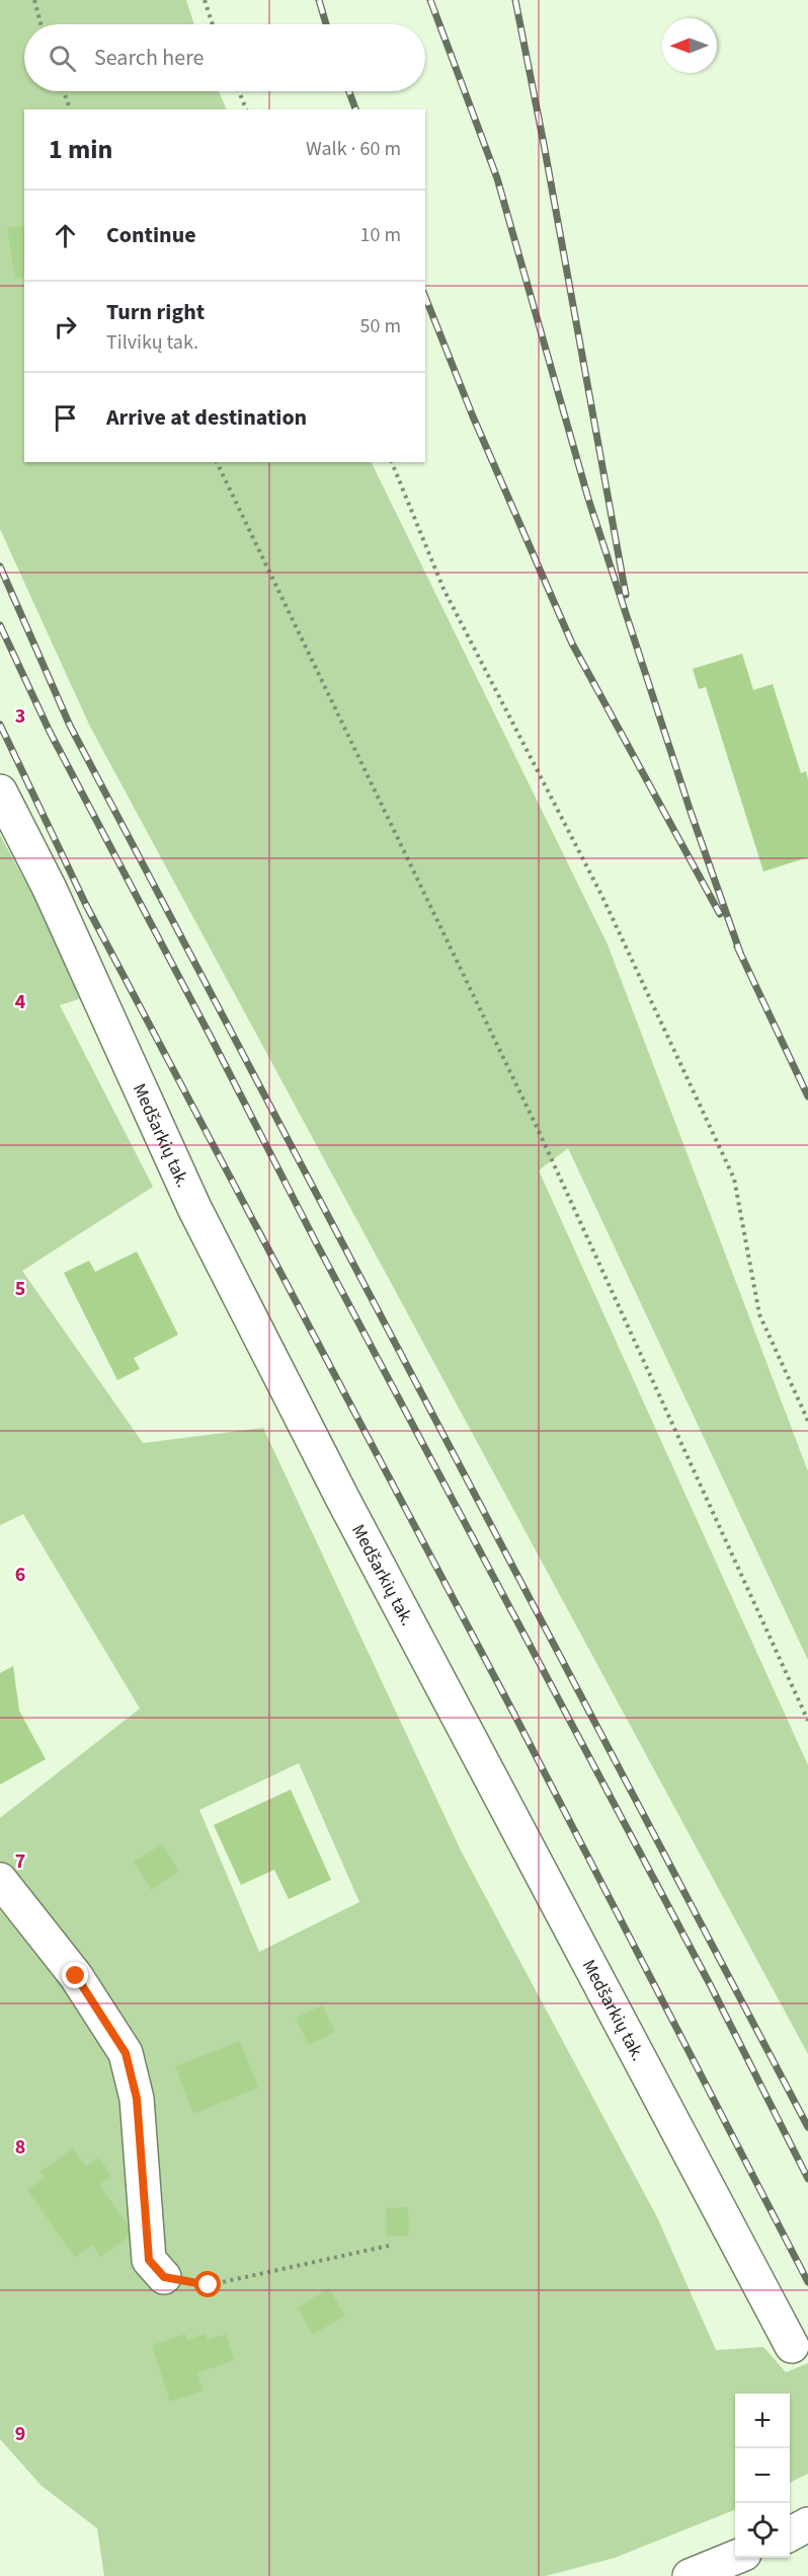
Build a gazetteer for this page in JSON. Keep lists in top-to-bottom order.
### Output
{
  "streets": {
    "street": ["Medšarkių tak."]
  },
  "north": "left",
  "page": {
    "search": "Search here",
    "heading": ["1 min", "Walk · 60 m"],
    "list": [
      ["Continue", "10 m"],
      ["Turn right", "Tilvikų tak.", "50 m"],
      "Arrive at destination"
    ],
    "map_buttons": ["+", "−"]
  },
  "grid": {
    "rows": [
      "3",
      "4",
      "5",
      "6",
      "7",
      "8",
      "9"
    ]
  }
}
